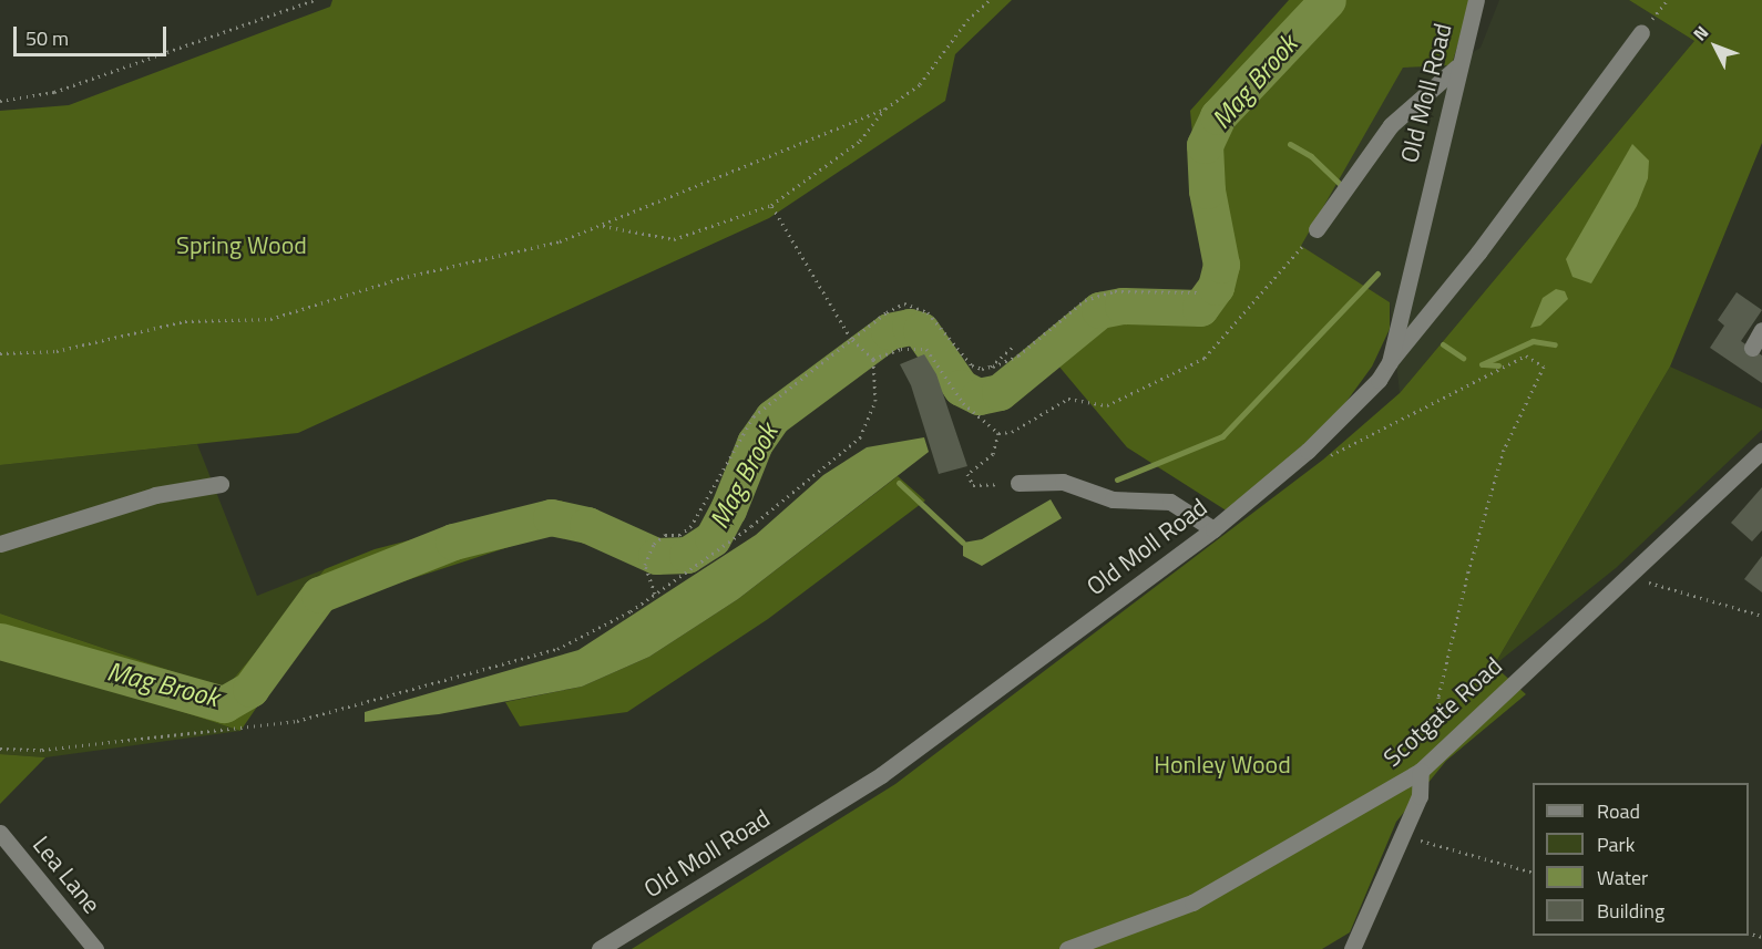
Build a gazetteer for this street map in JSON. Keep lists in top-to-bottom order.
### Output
{
  "streets": {
    "street": ["Old Moll Road", "Scotgate Road", "Lea Lane"]
  },
  "water": ["Mag Brook"],
  "parks": ["Spring Wood", "Honley Wood"],
  "legend": [
    "Road",
    "Park",
    "Water",
    "Building"
  ],
  "scale_bar": "50 m",
  "north": "top left"
}
